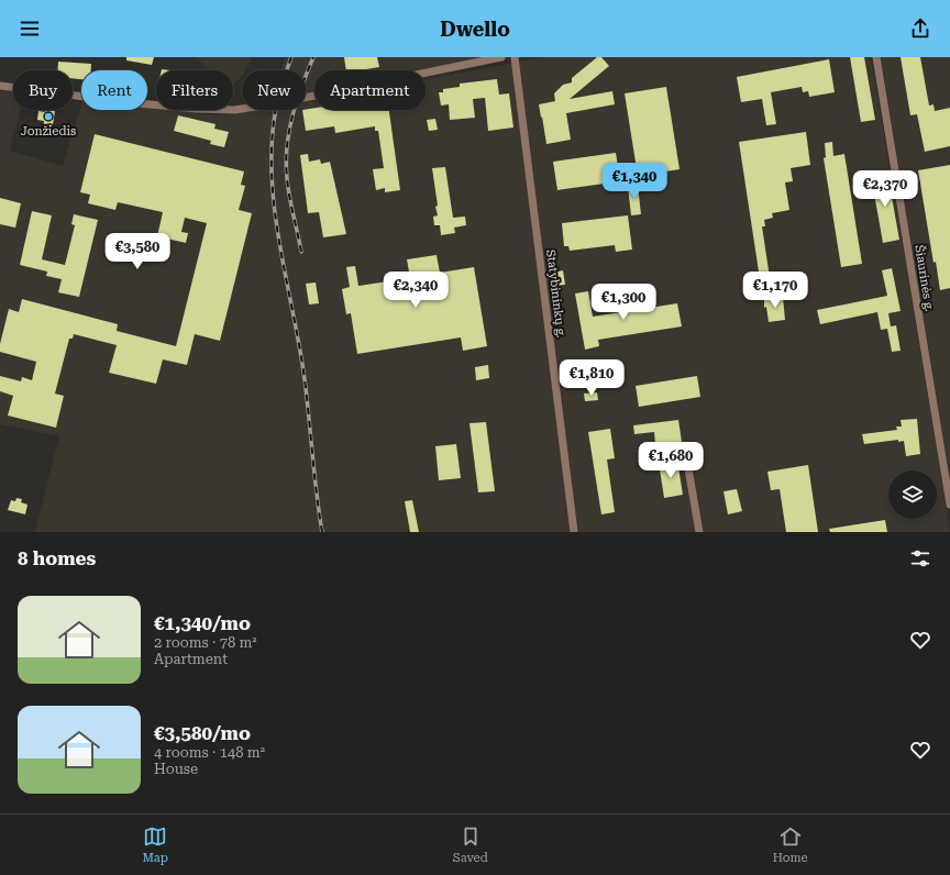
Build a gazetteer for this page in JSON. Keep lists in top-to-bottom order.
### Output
{
  "streets": {
    "street": ["Šiaurinės g.", "Statybininkų g."]
  },
  "places": ["Jonžiedis"],
  "page": {
    "header": "Dwello",
    "chip": [
      "Buy",
      "Rent",
      "Filters",
      "New",
      "Apartment"
    ],
    "price": [
      "€1,340",
      "€2,370",
      "€3,580",
      "€2,340",
      "€1,170",
      "€1,300",
      "€1,810",
      "€1,680"
    ],
    "heading": "8 homes",
    "list": [
      {
        "name": "€1,340/mo",
        "note": "2 rooms · 78 m² · Apartment"
      },
      {
        "name": "€3,580/mo",
        "note": "4 rooms · 148 m² · House"
      }
    ],
    "tabs": ["Map", "Saved", "Home"]
  }
}
